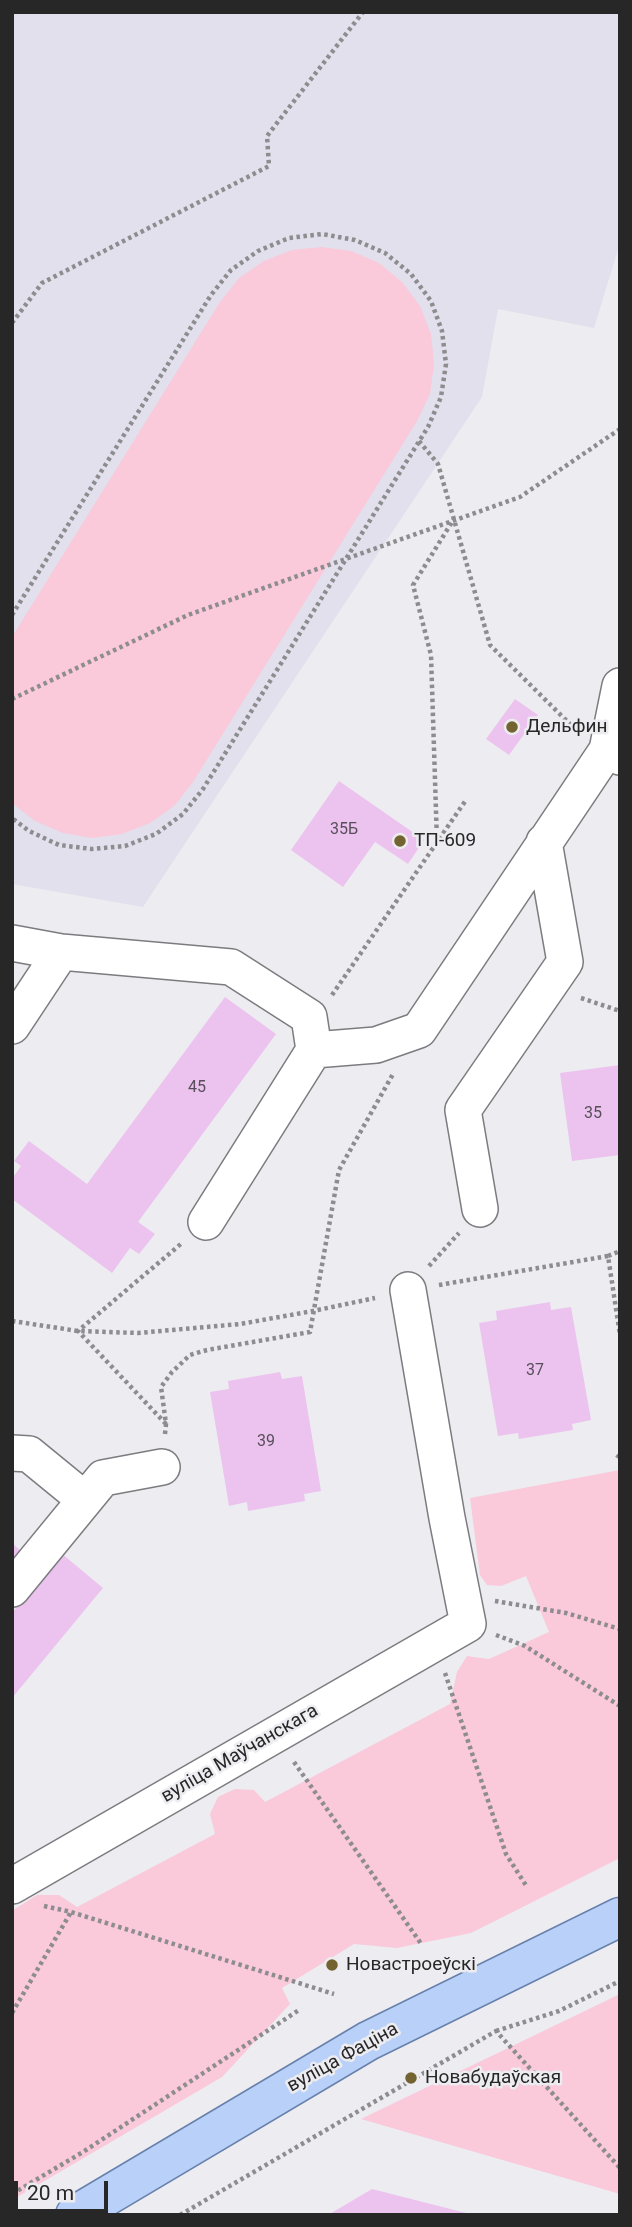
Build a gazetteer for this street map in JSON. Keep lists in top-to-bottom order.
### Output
{
  "streets": {
    "main road": ["вуліца Фаціна"],
    "lane": ["вуліца Маўчанскага"]
  },
  "places": [
    "Дельфин",
    "ТП-609",
    "Новастроеўскі",
    "Новабудаўская"
  ],
  "house_numbers": [
    "35Б",
    "45",
    "35",
    "37",
    "39"
  ],
  "scale_bar": "20 m"
}
